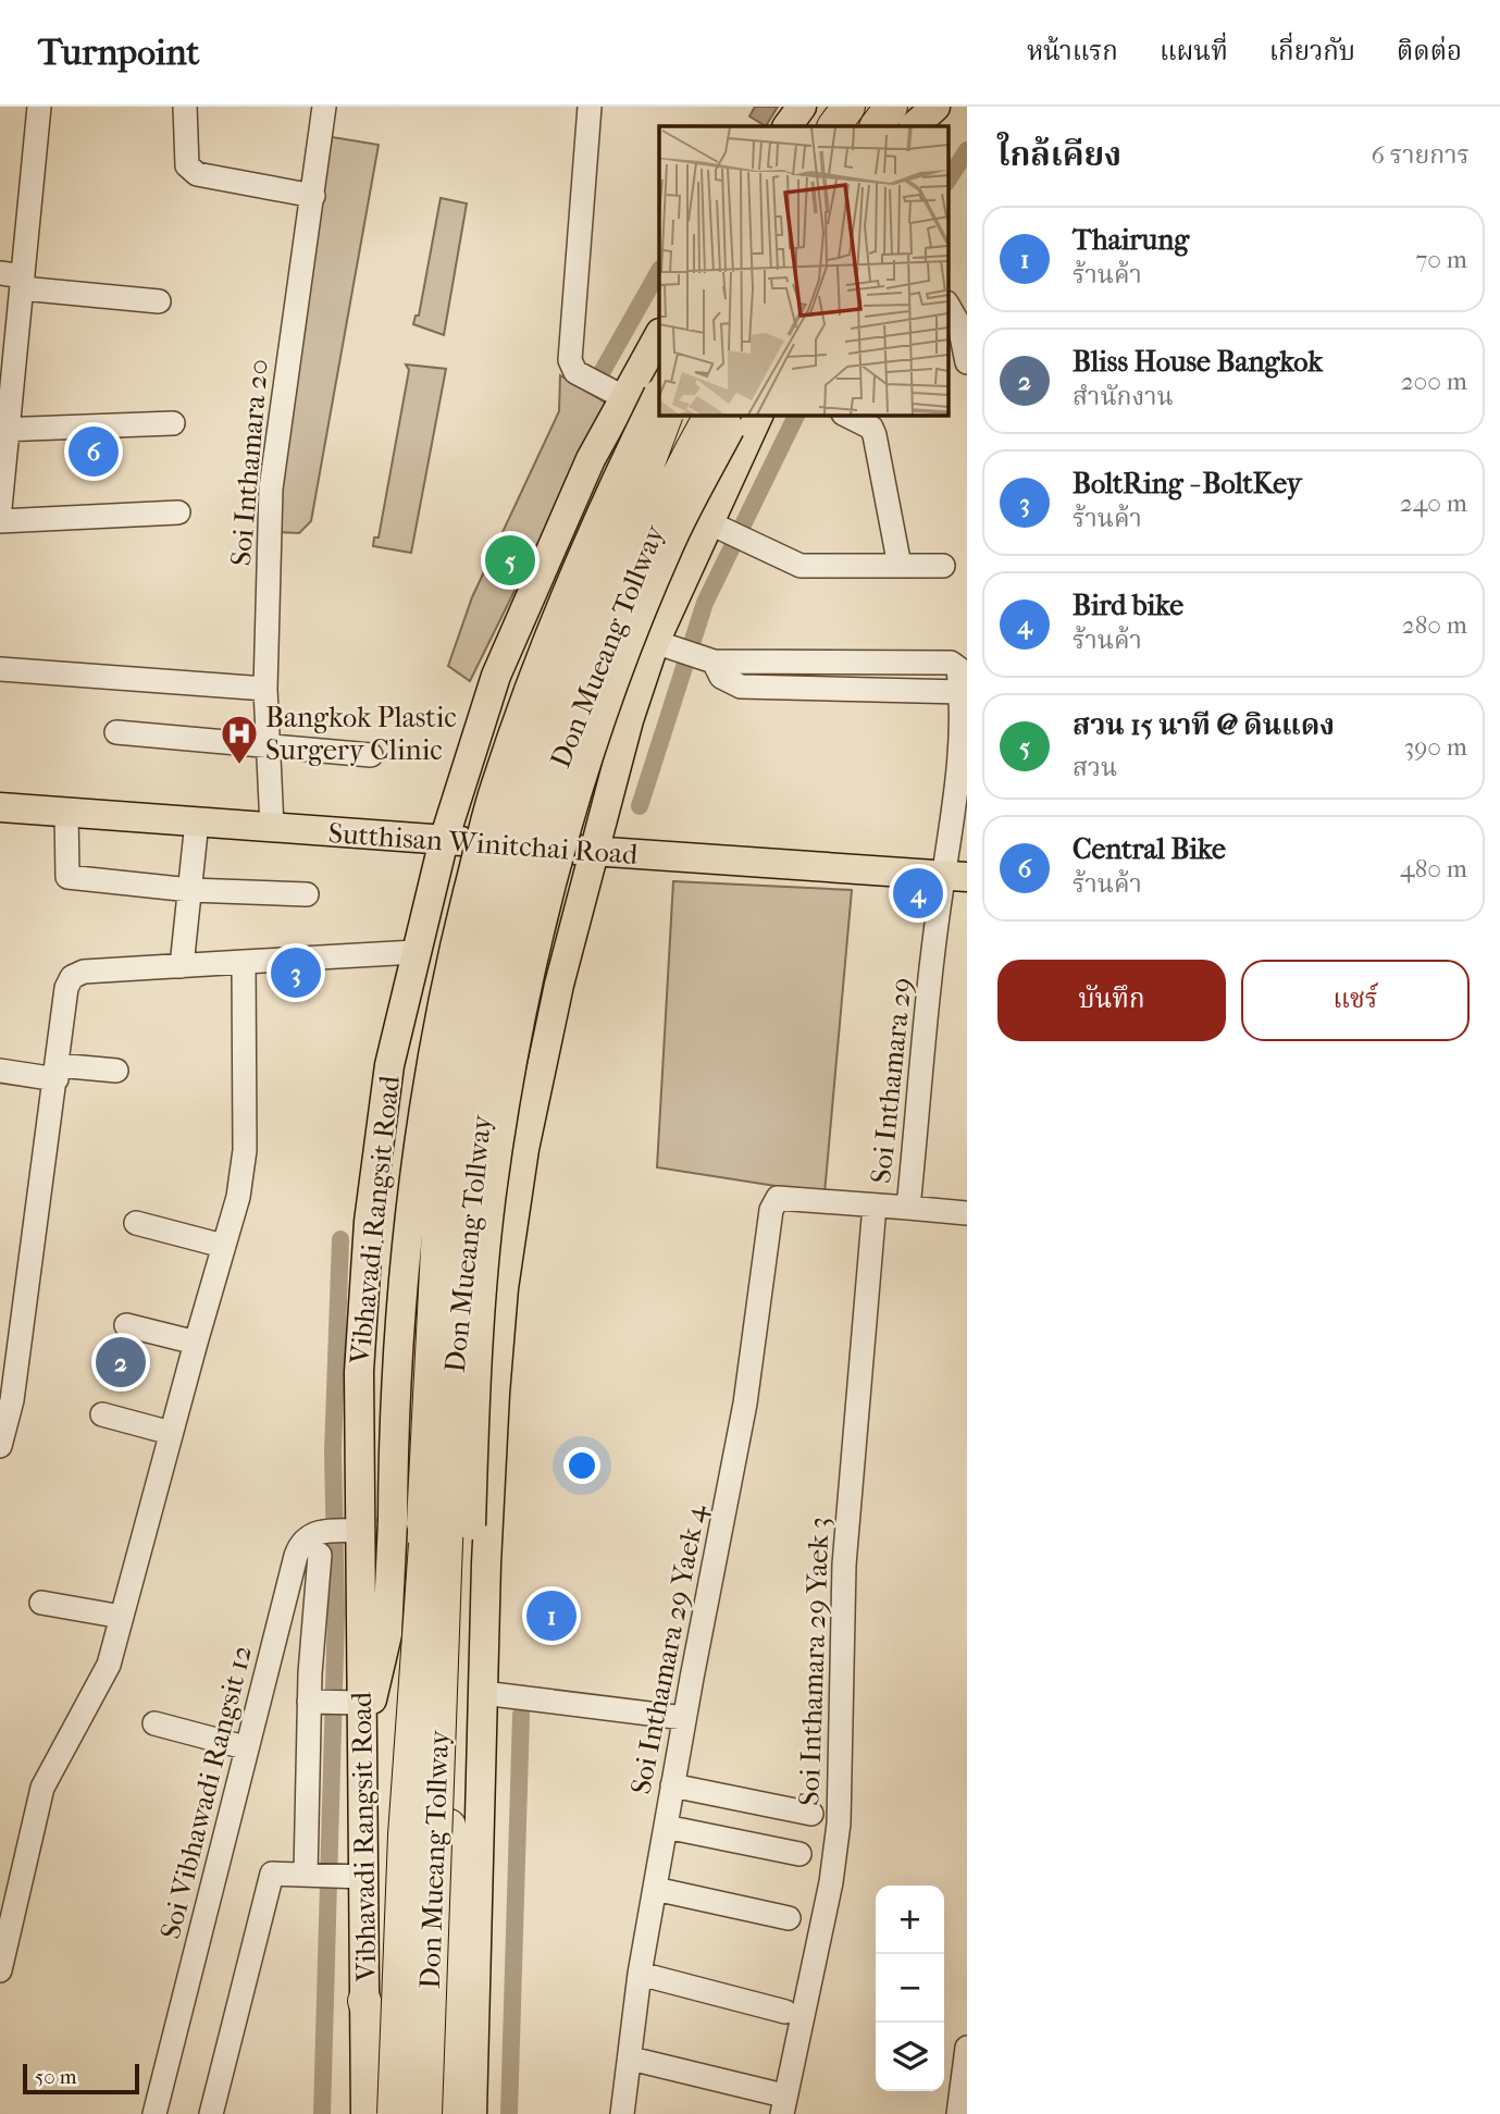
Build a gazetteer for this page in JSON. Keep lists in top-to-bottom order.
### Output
{
  "streets": {
    "highway": ["Don Mueang Tollway", "Vibhavadi Rangsit Road"],
    "main road": ["Sutthisan Winitchai Road"],
    "street": [
      "Soi Inthamara 20",
      "Soi Inthamara 29",
      "Soi Inthamara 29 Yaek 4",
      "Soi Inthamara 29 Yaek 3",
      "Soi Vibhawadi Rangsit 12"
    ]
  },
  "crossings": [
    ["Soi Inthamara 20", "Sutthisan Winitchai Road"],
    ["Don Mueang Tollway", "Vibhavadi Rangsit Road"],
    ["Sutthisan Winitchai Road", "Soi Inthamara 29"],
    ["Sutthisan Winitchai Road", "Vibhavadi Rangsit Road"],
    ["Soi Inthamara 29", "Soi Inthamara 29 Yaek 4"],
    ["Soi Inthamara 29", "Soi Inthamara 29 Yaek 3"],
    ["Vibhavadi Rangsit Road", "Soi Vibhawadi Rangsit 12"]
  ],
  "places": {
    "hospital": ["Bangkok Plastic Surgery Clinic"]
  },
  "scale_bar": "50 m",
  "page": {
    "header": "Turnpoint",
    "nav": [
      "หน้าแรก",
      "แผนที่",
      "เกี่ยวกับ",
      "ติดต่อ"
    ],
    "heading": ["ใกล้เคียง", "6 รายการ"],
    "list": [
      {
        "mark": "1",
        "name": "Thairung",
        "note": "ร้านค้า",
        "value": "70 m"
      },
      {
        "mark": "2",
        "name": "Bliss House Bangkok",
        "note": "สำนักงาน",
        "value": "200 m"
      },
      {
        "mark": "3",
        "name": "BoltRing - BoltKey",
        "note": "ร้านค้า",
        "value": "240 m"
      },
      {
        "mark": "4",
        "name": "Bird bike",
        "note": "ร้านค้า",
        "value": "280 m"
      },
      {
        "mark": "5",
        "name": "สวน 15 นาที @ ดินแดง",
        "note": "สวน",
        "value": "390 m"
      },
      {
        "mark": "6",
        "name": "Central Bike",
        "note": "ร้านค้า",
        "value": "480 m"
      }
    ],
    "pins": [
      "6",
      "5",
      "4",
      "3",
      "2",
      "1"
    ],
    "buttons": ["บันทึก", "แชร์"],
    "map_buttons": ["+", "−"],
    "scale": "50 m"
  }
}
